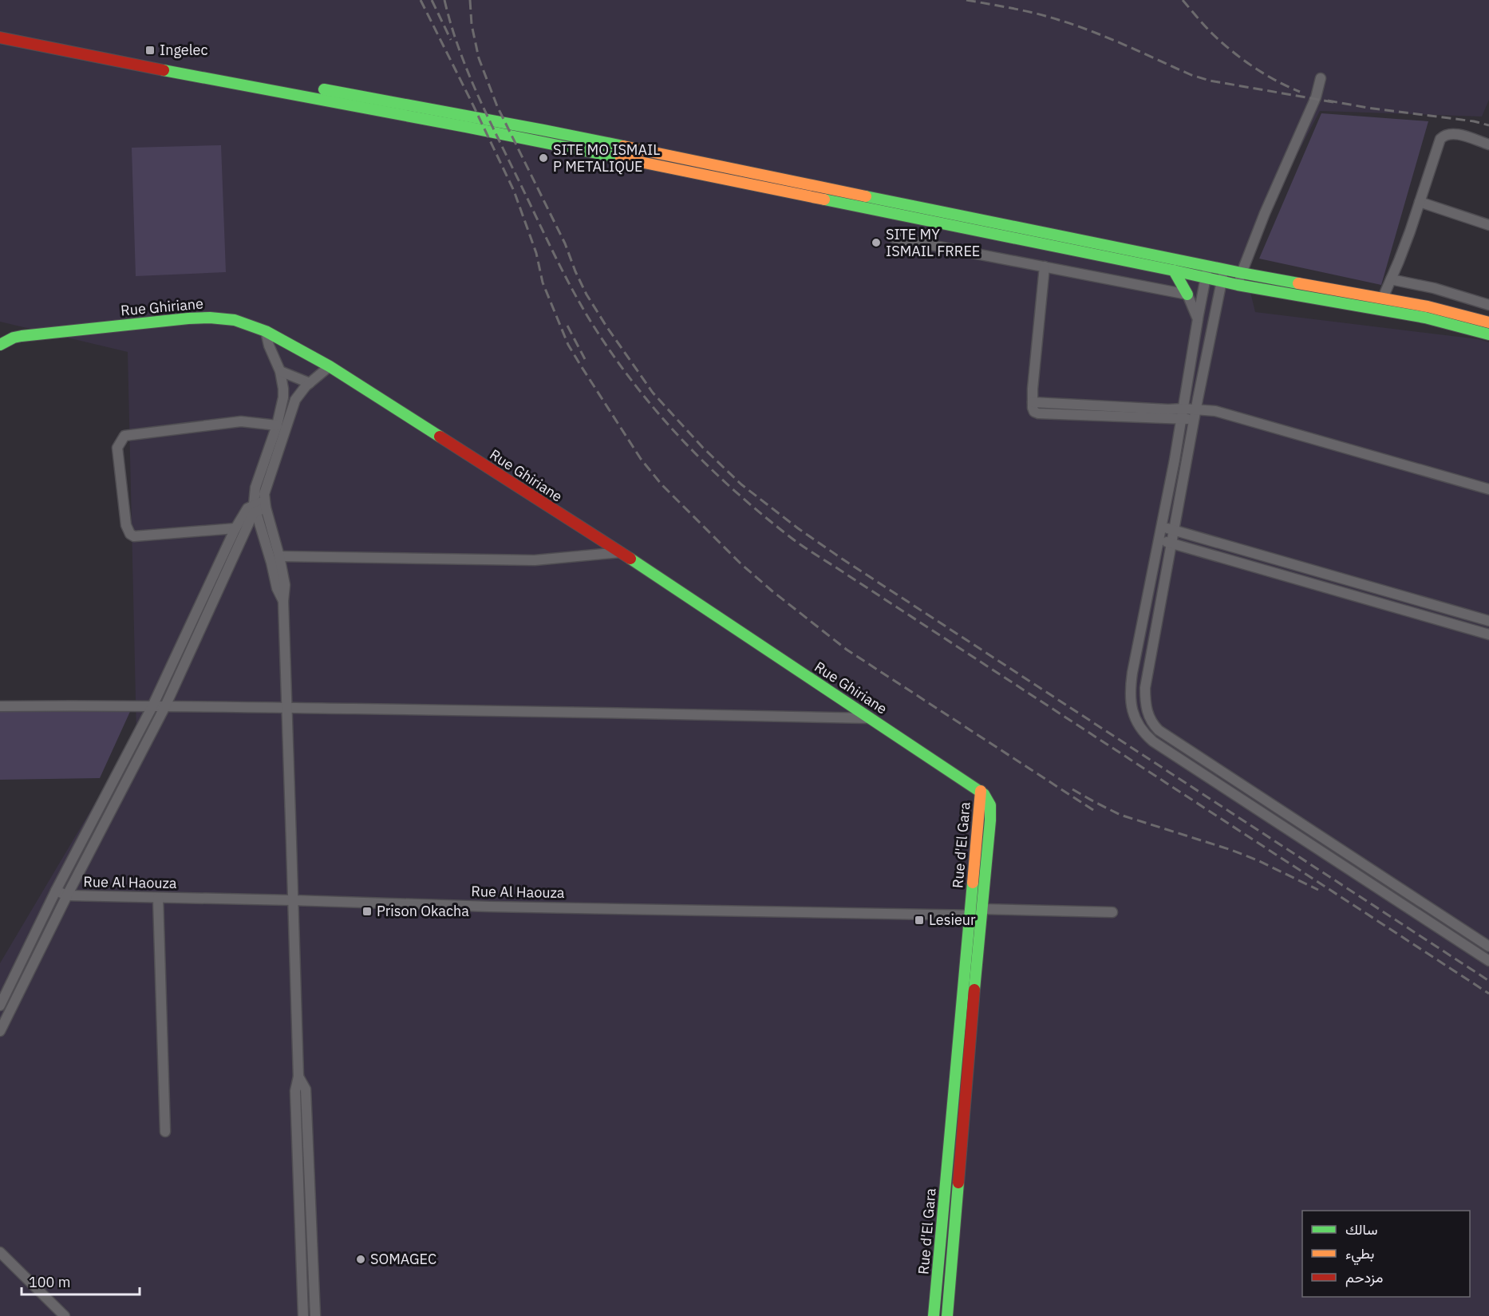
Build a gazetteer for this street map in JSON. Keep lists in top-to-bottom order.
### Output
{
  "streets": {
    "main road": ["Rue Ghiriane", "Rue d'El Gara"],
    "street": ["Rue Al Haouza"]
  },
  "crossings": [
    ["Rue Ghiriane", "Rue d'El Gara"],
    ["Rue d'El Gara", "Rue Al Haouza"]
  ],
  "places": {
    "transit": ["Ingelec", "Prison Okacha", "Lesieur"],
    "other": ["SITE MO ISMAIL P METALIQUE", "SITE MY ISMAIL FRREE", "SOMAGEC"]
  },
  "legend": ["سالك", "بطيء", "مزدحم"],
  "scale_bar": "100 m"
}
